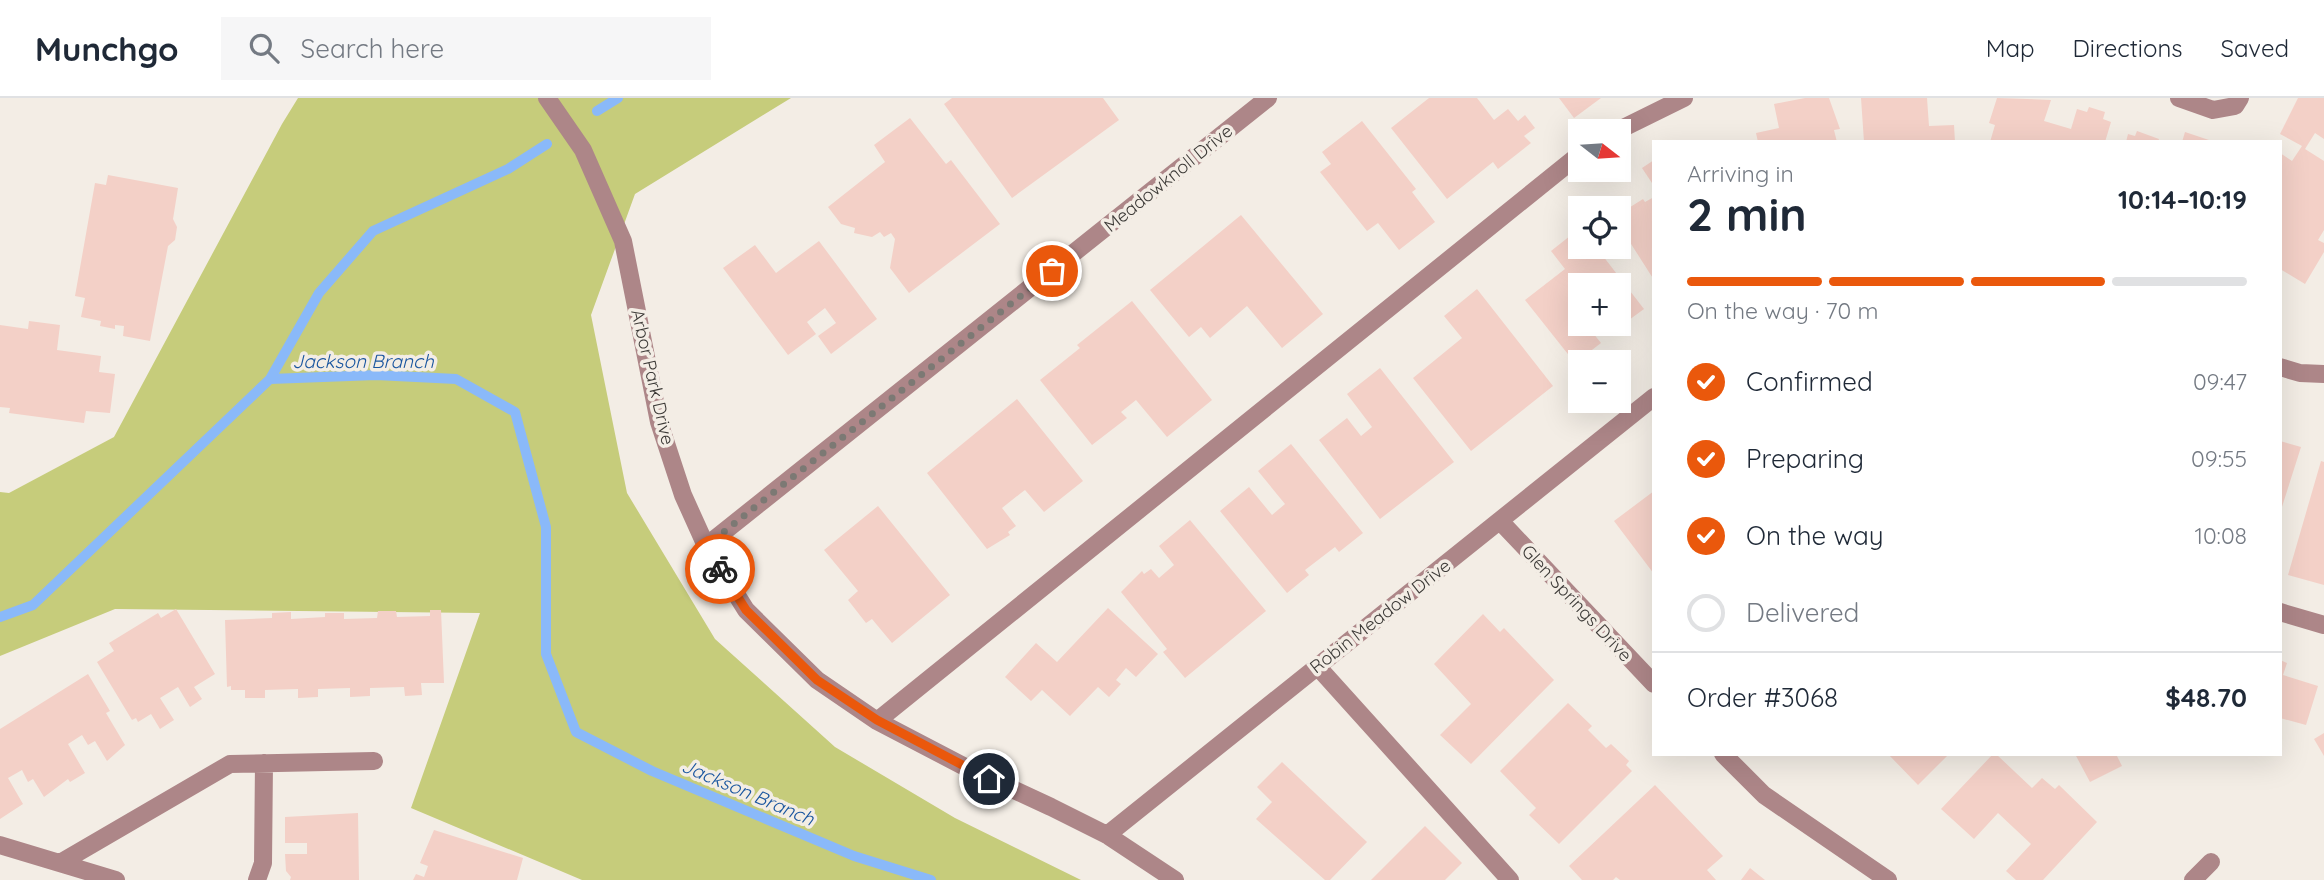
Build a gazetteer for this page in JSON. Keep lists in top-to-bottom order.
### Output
{
  "streets": {
    "street": [
      "Meadowknoll Drive",
      "Arbor Park Drive",
      "Glen Springs Drive",
      "Robin Meadow Drive"
    ]
  },
  "crossings": [
    ["Meadowknoll Drive", "Arbor Park Drive"],
    ["Arbor Park Drive", "Robin Meadow Drive"],
    ["Glen Springs Drive", "Robin Meadow Drive"]
  ],
  "water": ["Jackson Branch"],
  "north": "right",
  "page": {
    "header": "Munchgo",
    "search": "Search here",
    "nav": ["Map", "Directions", "Saved"],
    "map_buttons": ["+", "−"],
    "heading": ["2 min", "Arriving in", "10:14–10:19"],
    "panel": ["Order #3068", "$48.70"],
    "bar": "On the way · 70 m",
    "list": [
      ["Confirmed", "09:47"],
      ["Preparing", "09:55"],
      ["On the way", "10:08"],
      "Delivered"
    ]
  }
}
